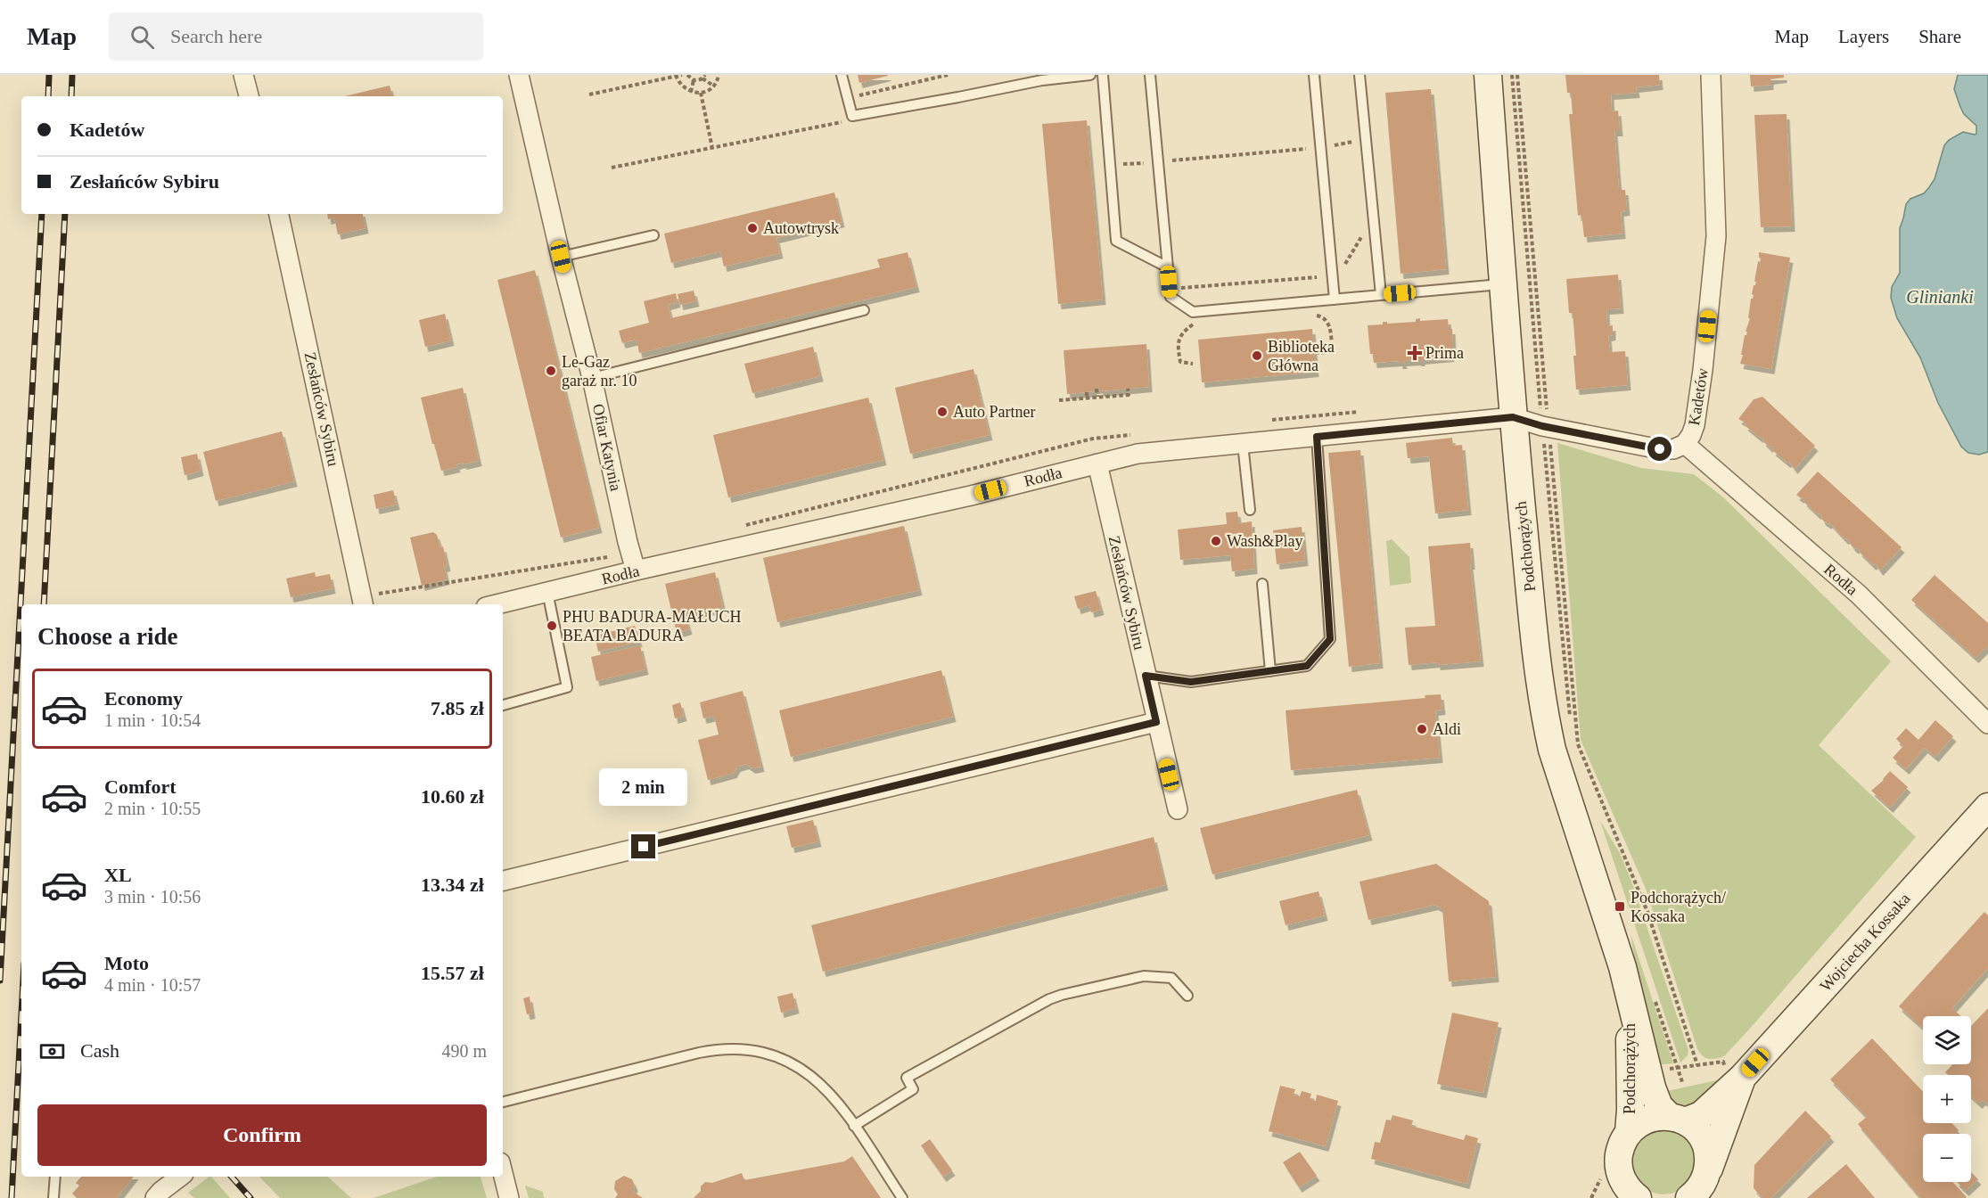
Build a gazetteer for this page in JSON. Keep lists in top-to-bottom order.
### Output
{
  "streets": {
    "street": [
      "Kadetów",
      "Zesłańców Sybiru",
      "Ofiar Katynia",
      "Rodła",
      "Podchorążych",
      "Wojciecha Kossaka"
    ]
  },
  "crossings": [
    ["Kadetów", "Rodła"],
    ["Kadetów", "Podchorążych"],
    ["Zesłańców Sybiru", "Rodła"],
    ["Ofiar Katynia", "Rodła"],
    ["Rodła", "Podchorążych"],
    ["Podchorążych", "Wojciecha Kossaka"]
  ],
  "water": ["Glinianki"],
  "places": {
    "other": [
      "Autowtrysk",
      "Biblioteka Główna",
      "Le-Gaz garaż nr. 10",
      "Auto Partner",
      "Wash&Play",
      "PHU BADURA-MAŁUCH BEATA BADURA",
      "Aldi"
    ],
    "health": ["Prima"],
    "transit": ["Podchorążych/ Kossaka"]
  },
  "page": {
    "header": "Map",
    "search": "Search here",
    "nav": ["Map", "Layers", "Share"],
    "banner": ["Kadetów", "Zesłańców Sybiru"],
    "heading": "Choose a ride",
    "list": [
      {
        "name": "Economy",
        "note": "1 min · 10:54",
        "value": "7.85 zł"
      },
      {
        "name": "Comfort",
        "note": "2 min · 10:55",
        "value": "10.60 zł"
      },
      {
        "name": "XL",
        "note": "3 min · 10:56",
        "value": "13.34 zł"
      },
      {
        "name": "Moto",
        "note": "4 min · 10:57",
        "value": "15.57 zł"
      }
    ],
    "bubble": "2 min",
    "map_buttons": ["+", "−"],
    "pay": ["Cash", "490 m"],
    "buttons": "Confirm"
  }
}
